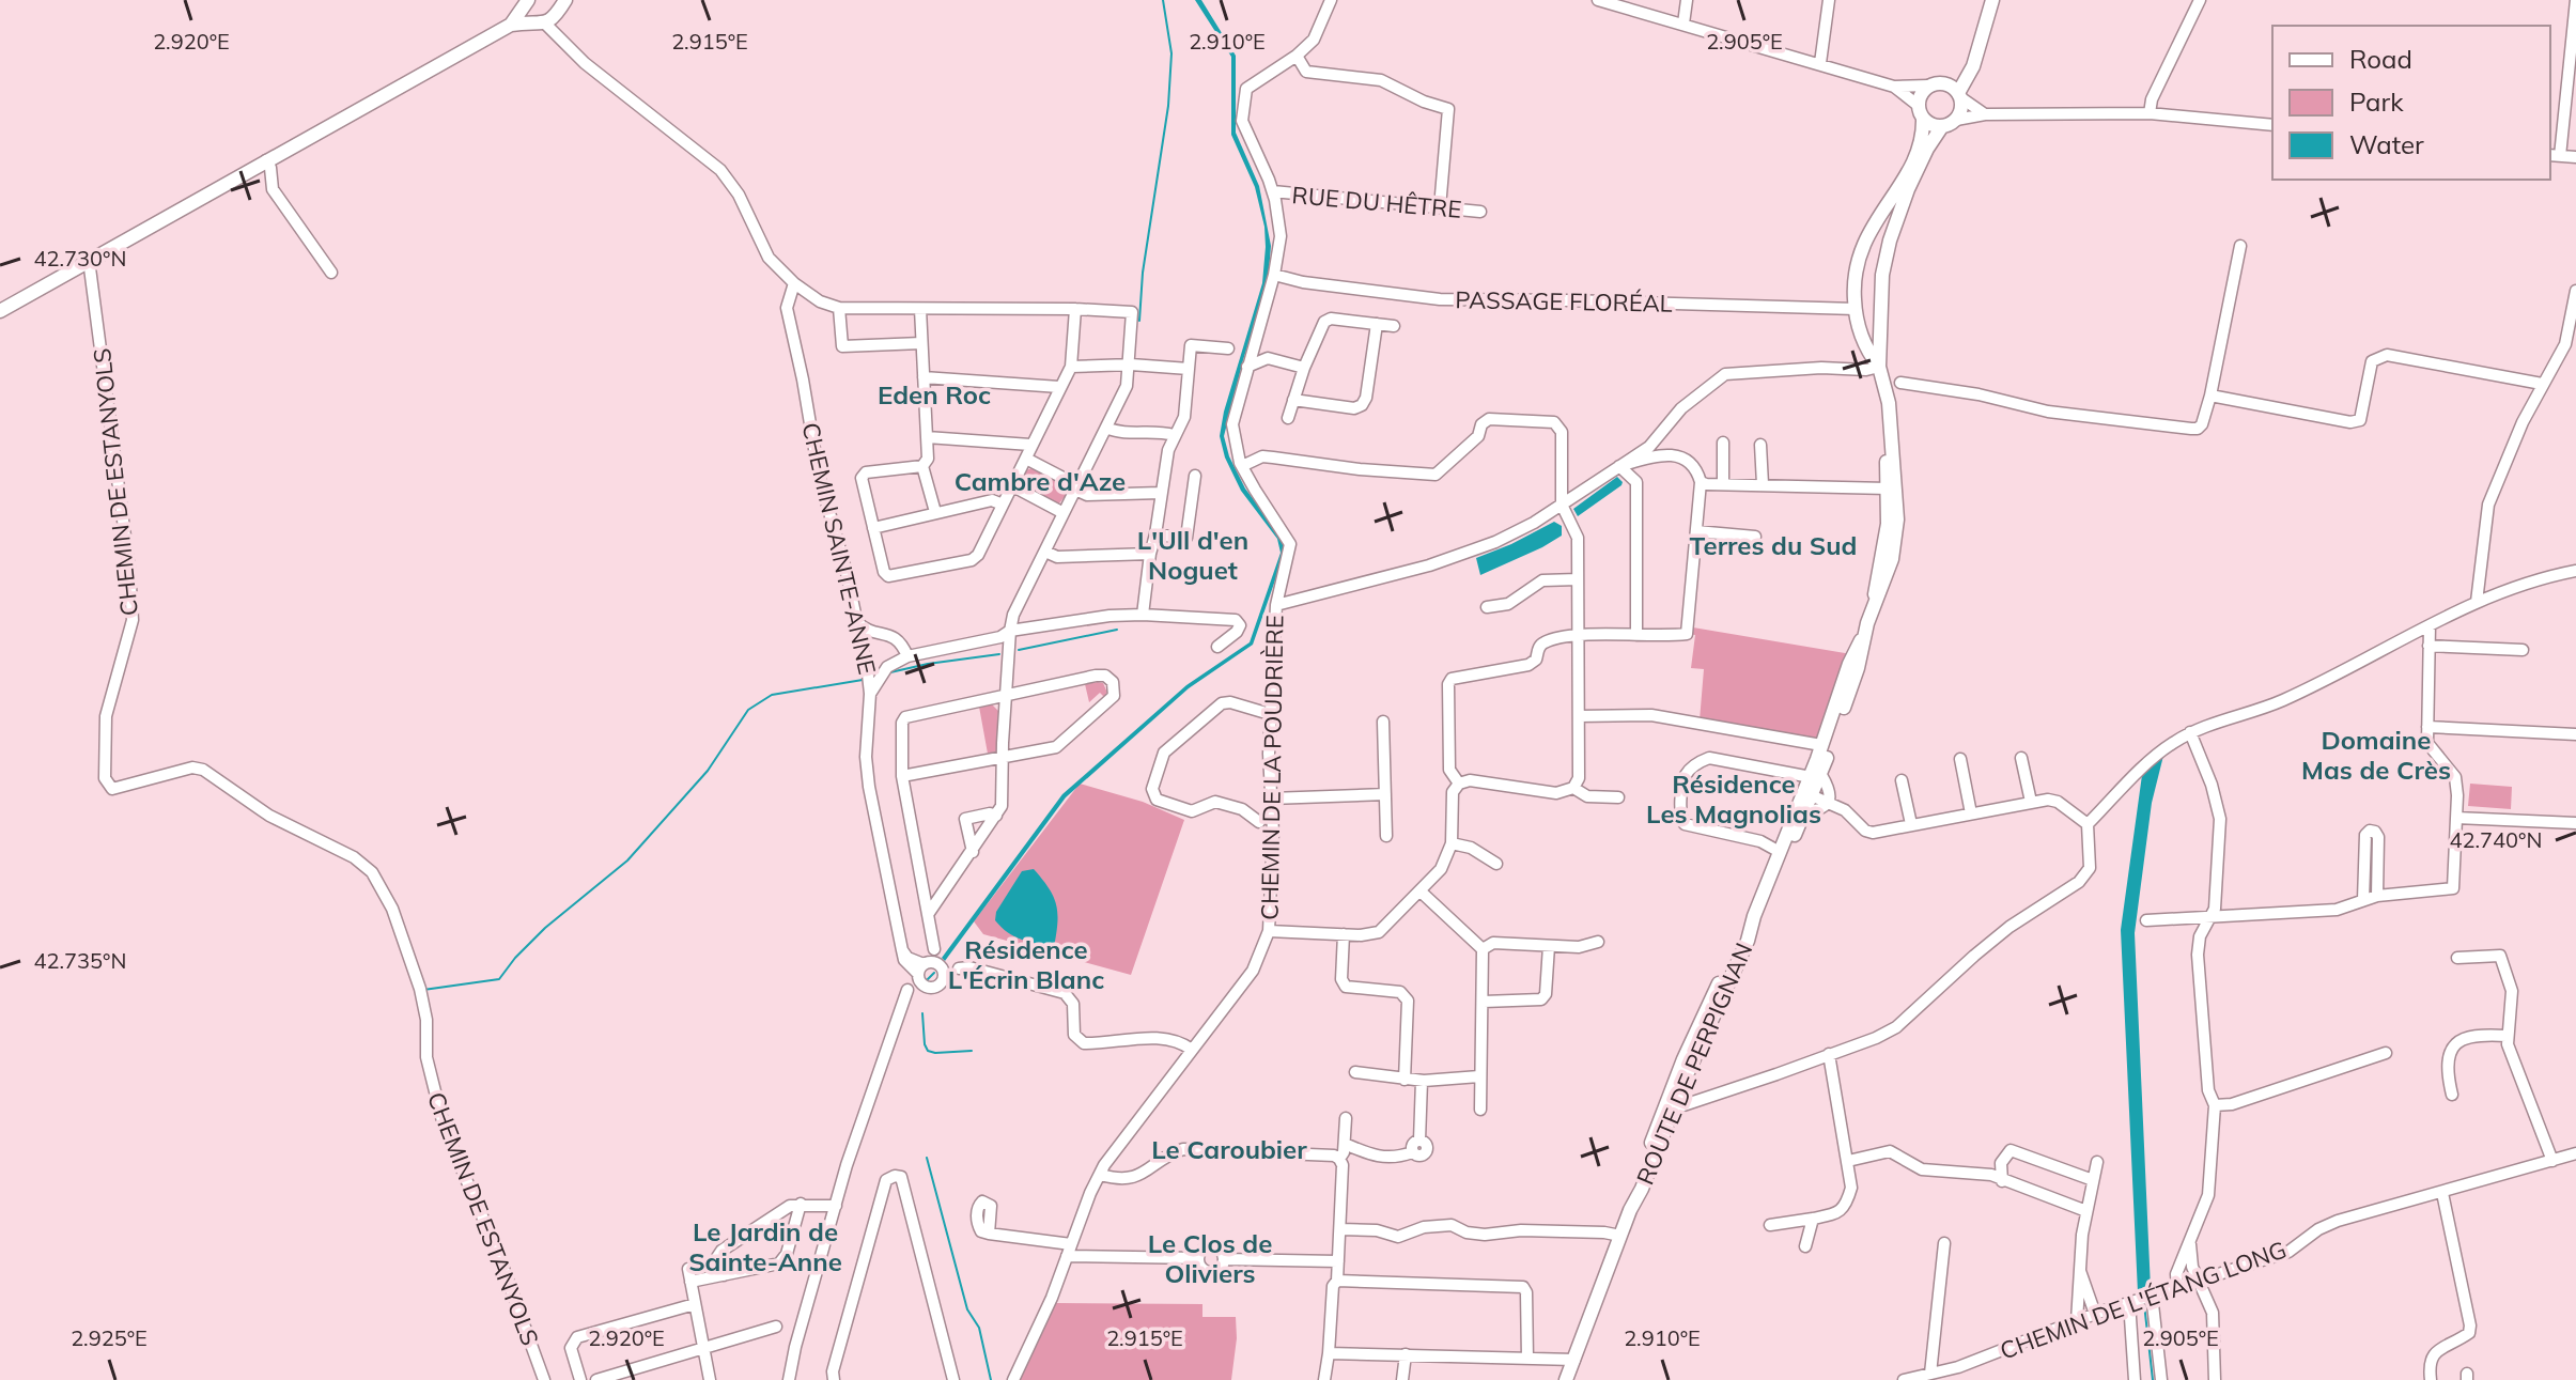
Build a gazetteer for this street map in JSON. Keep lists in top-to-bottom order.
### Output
{
  "streets": {
    "main road": ["ROUTE DE PERPIGNAN"],
    "street": [
      "RUE DU HÊTRE",
      "PASSAGE FLORÉAL",
      "CHEMIN DE ESTANYOLS",
      "CHEMIN SAINTE-ANNE",
      "CHEMIN DE LA POUDRIÈRE",
      "CHEMIN DE L'ÉTANG LONG"
    ]
  },
  "crossings": [
    ["RUE DU HÊTRE", "CHEMIN DE LA POUDRIÈRE"],
    ["PASSAGE FLORÉAL", "CHEMIN DE LA POUDRIÈRE"],
    ["PASSAGE FLORÉAL", "ROUTE DE PERPIGNAN"]
  ],
  "districts": [
    "Eden Roc",
    "Cambre d'Aze",
    "L'Ull d'en Noguet",
    "Terres du Sud",
    "Domaine Mas de Crès",
    "Résidence Les Magnolias",
    "Résidence L'Écrin Blanc",
    "Le Caroubier",
    "Le Jardin de Sainte-Anne",
    "Le Clos de Oliviers"
  ],
  "legend": ["Road", "Park", "Water"],
  "coordinates": [
    "2.920°E",
    "2.915°E",
    "2.910°E",
    "2.905°E",
    "42.730°N",
    "42.740°N",
    "42.735°N",
    "2.925°E"
  ]
}
